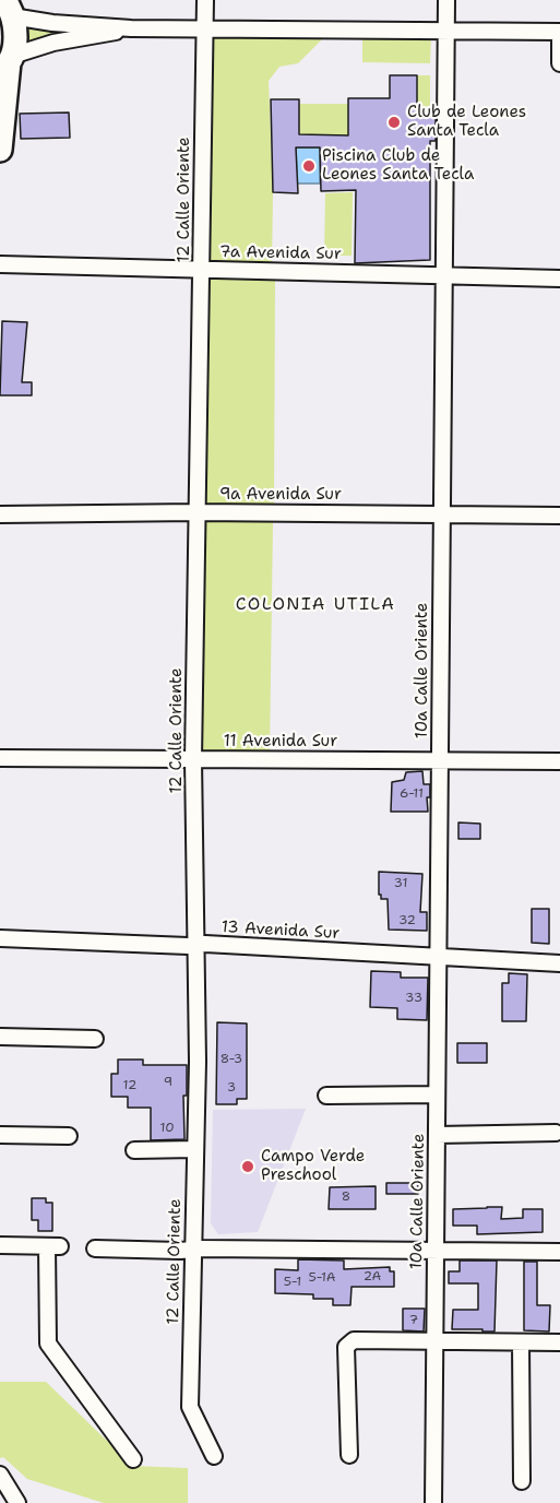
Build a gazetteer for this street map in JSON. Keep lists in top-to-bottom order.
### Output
{
  "streets": {
    "street": [
      "12 Calle Oriente",
      "7a Avenida Sur",
      "9a Avenida Sur",
      "10a Calle Oriente",
      "11 Avenida Sur",
      "13 Avenida Sur"
    ]
  },
  "crossings": [
    ["12 Calle Oriente", "7a Avenida Sur"],
    ["12 Calle Oriente", "9a Avenida Sur"],
    ["12 Calle Oriente", "11 Avenida Sur"],
    ["12 Calle Oriente", "13 Avenida Sur"],
    ["7a Avenida Sur", "10a Calle Oriente"],
    ["9a Avenida Sur", "10a Calle Oriente"],
    ["10a Calle Oriente", "11 Avenida Sur"],
    ["10a Calle Oriente", "13 Avenida Sur"]
  ],
  "districts": ["COLONIA UTILA"],
  "places": ["Club de Leones Santa Tecla", "Piscina Club de Leones Santa Tecla", "Campo Verde Preschool"],
  "house_numbers": [
    "6-11",
    "31",
    "32",
    "33",
    "8-3",
    "9",
    "12",
    "3",
    "10",
    "8",
    "2A",
    "5-1A",
    "5-1",
    "7"
  ]
}
